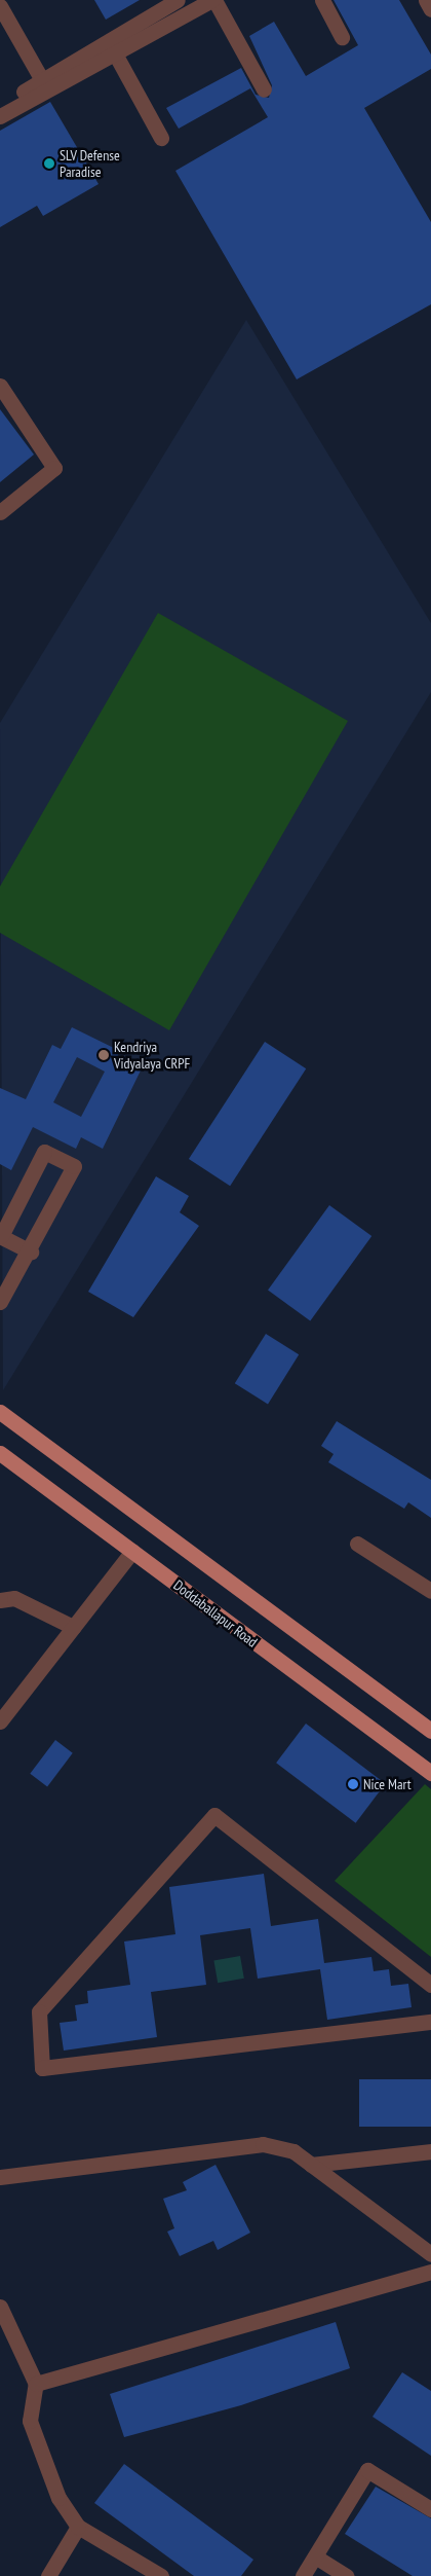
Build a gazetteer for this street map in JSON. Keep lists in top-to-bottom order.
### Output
{
  "streets": {
    "main road": ["Doddaballapur Road"]
  },
  "places": ["SLV Defense Paradise", "Kendriya Vidyalaya CRPF", "Nice Mart"]
}
